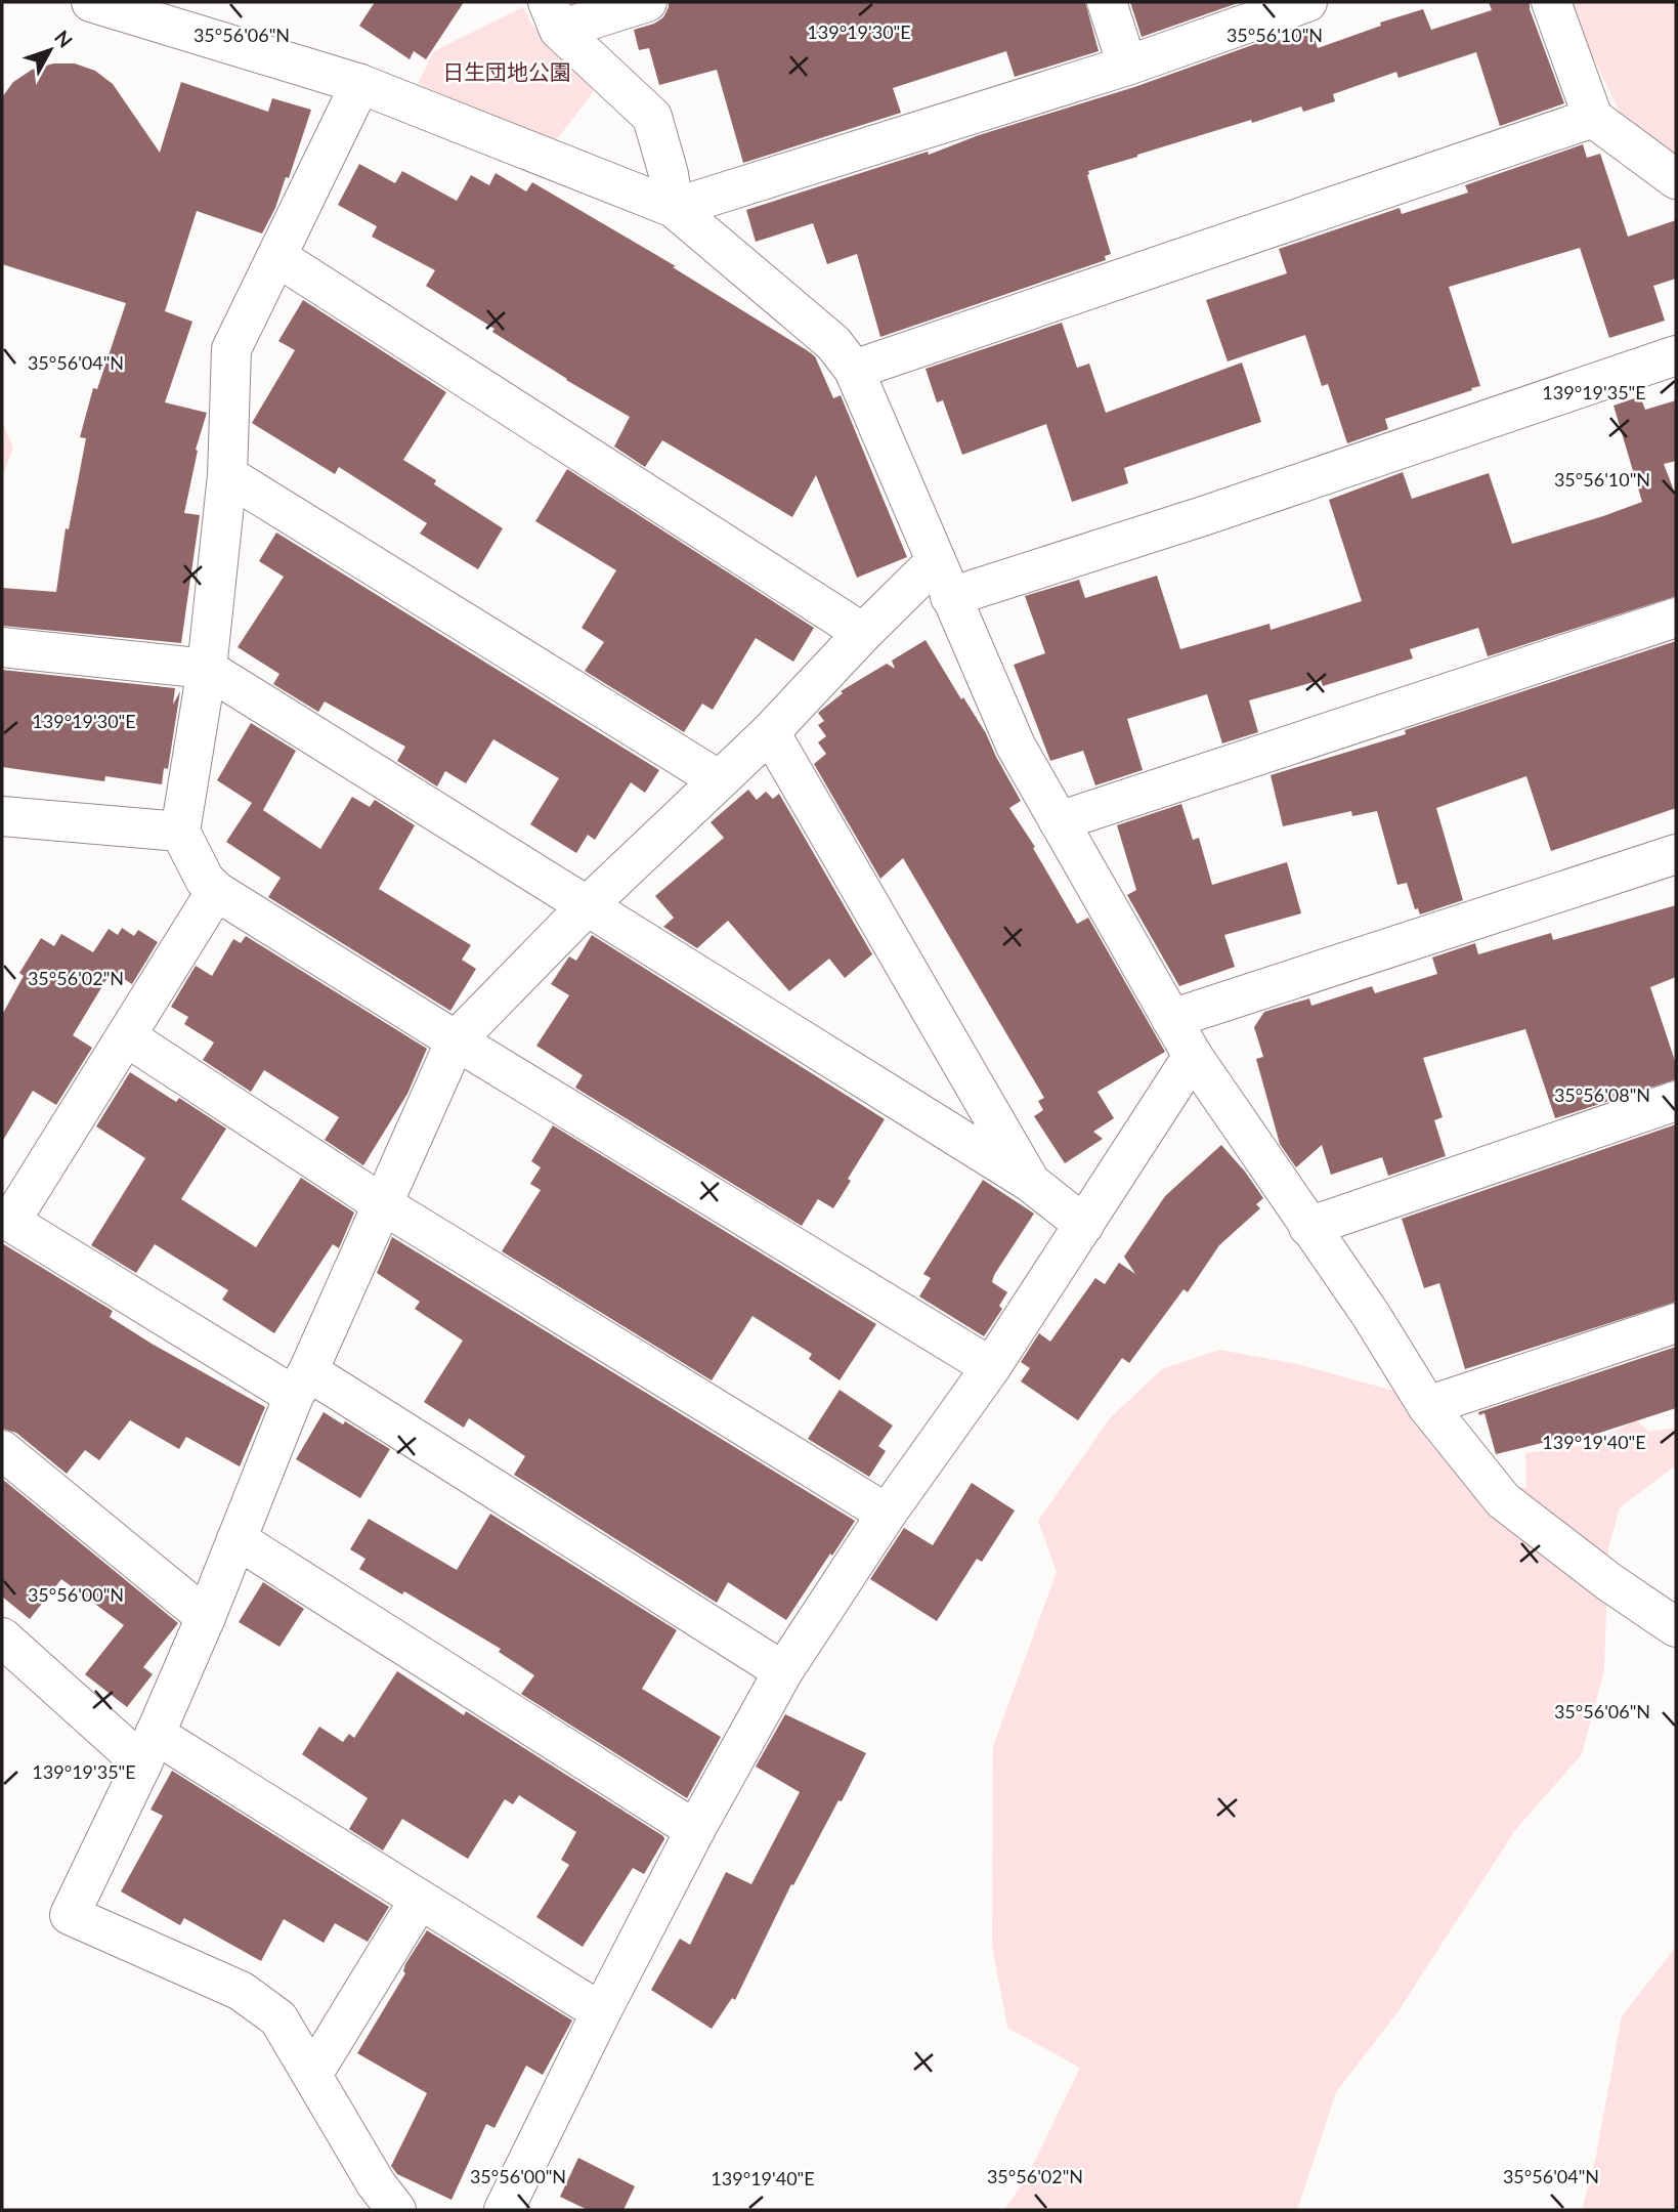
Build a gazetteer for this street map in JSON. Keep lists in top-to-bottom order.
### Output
{
  "parks": ["日生団地公園"],
  "north": "top right",
  "coordinates": [
    "139°19'30\"E",
    "35°56'06\"N",
    "35°56'10\"N",
    "35°56'04\"N",
    "139°19'35\"E",
    "35°56'02\"N",
    "35°56'08\"N",
    "139°19'40\"E",
    "35°56'00\"N"
  ]
}
